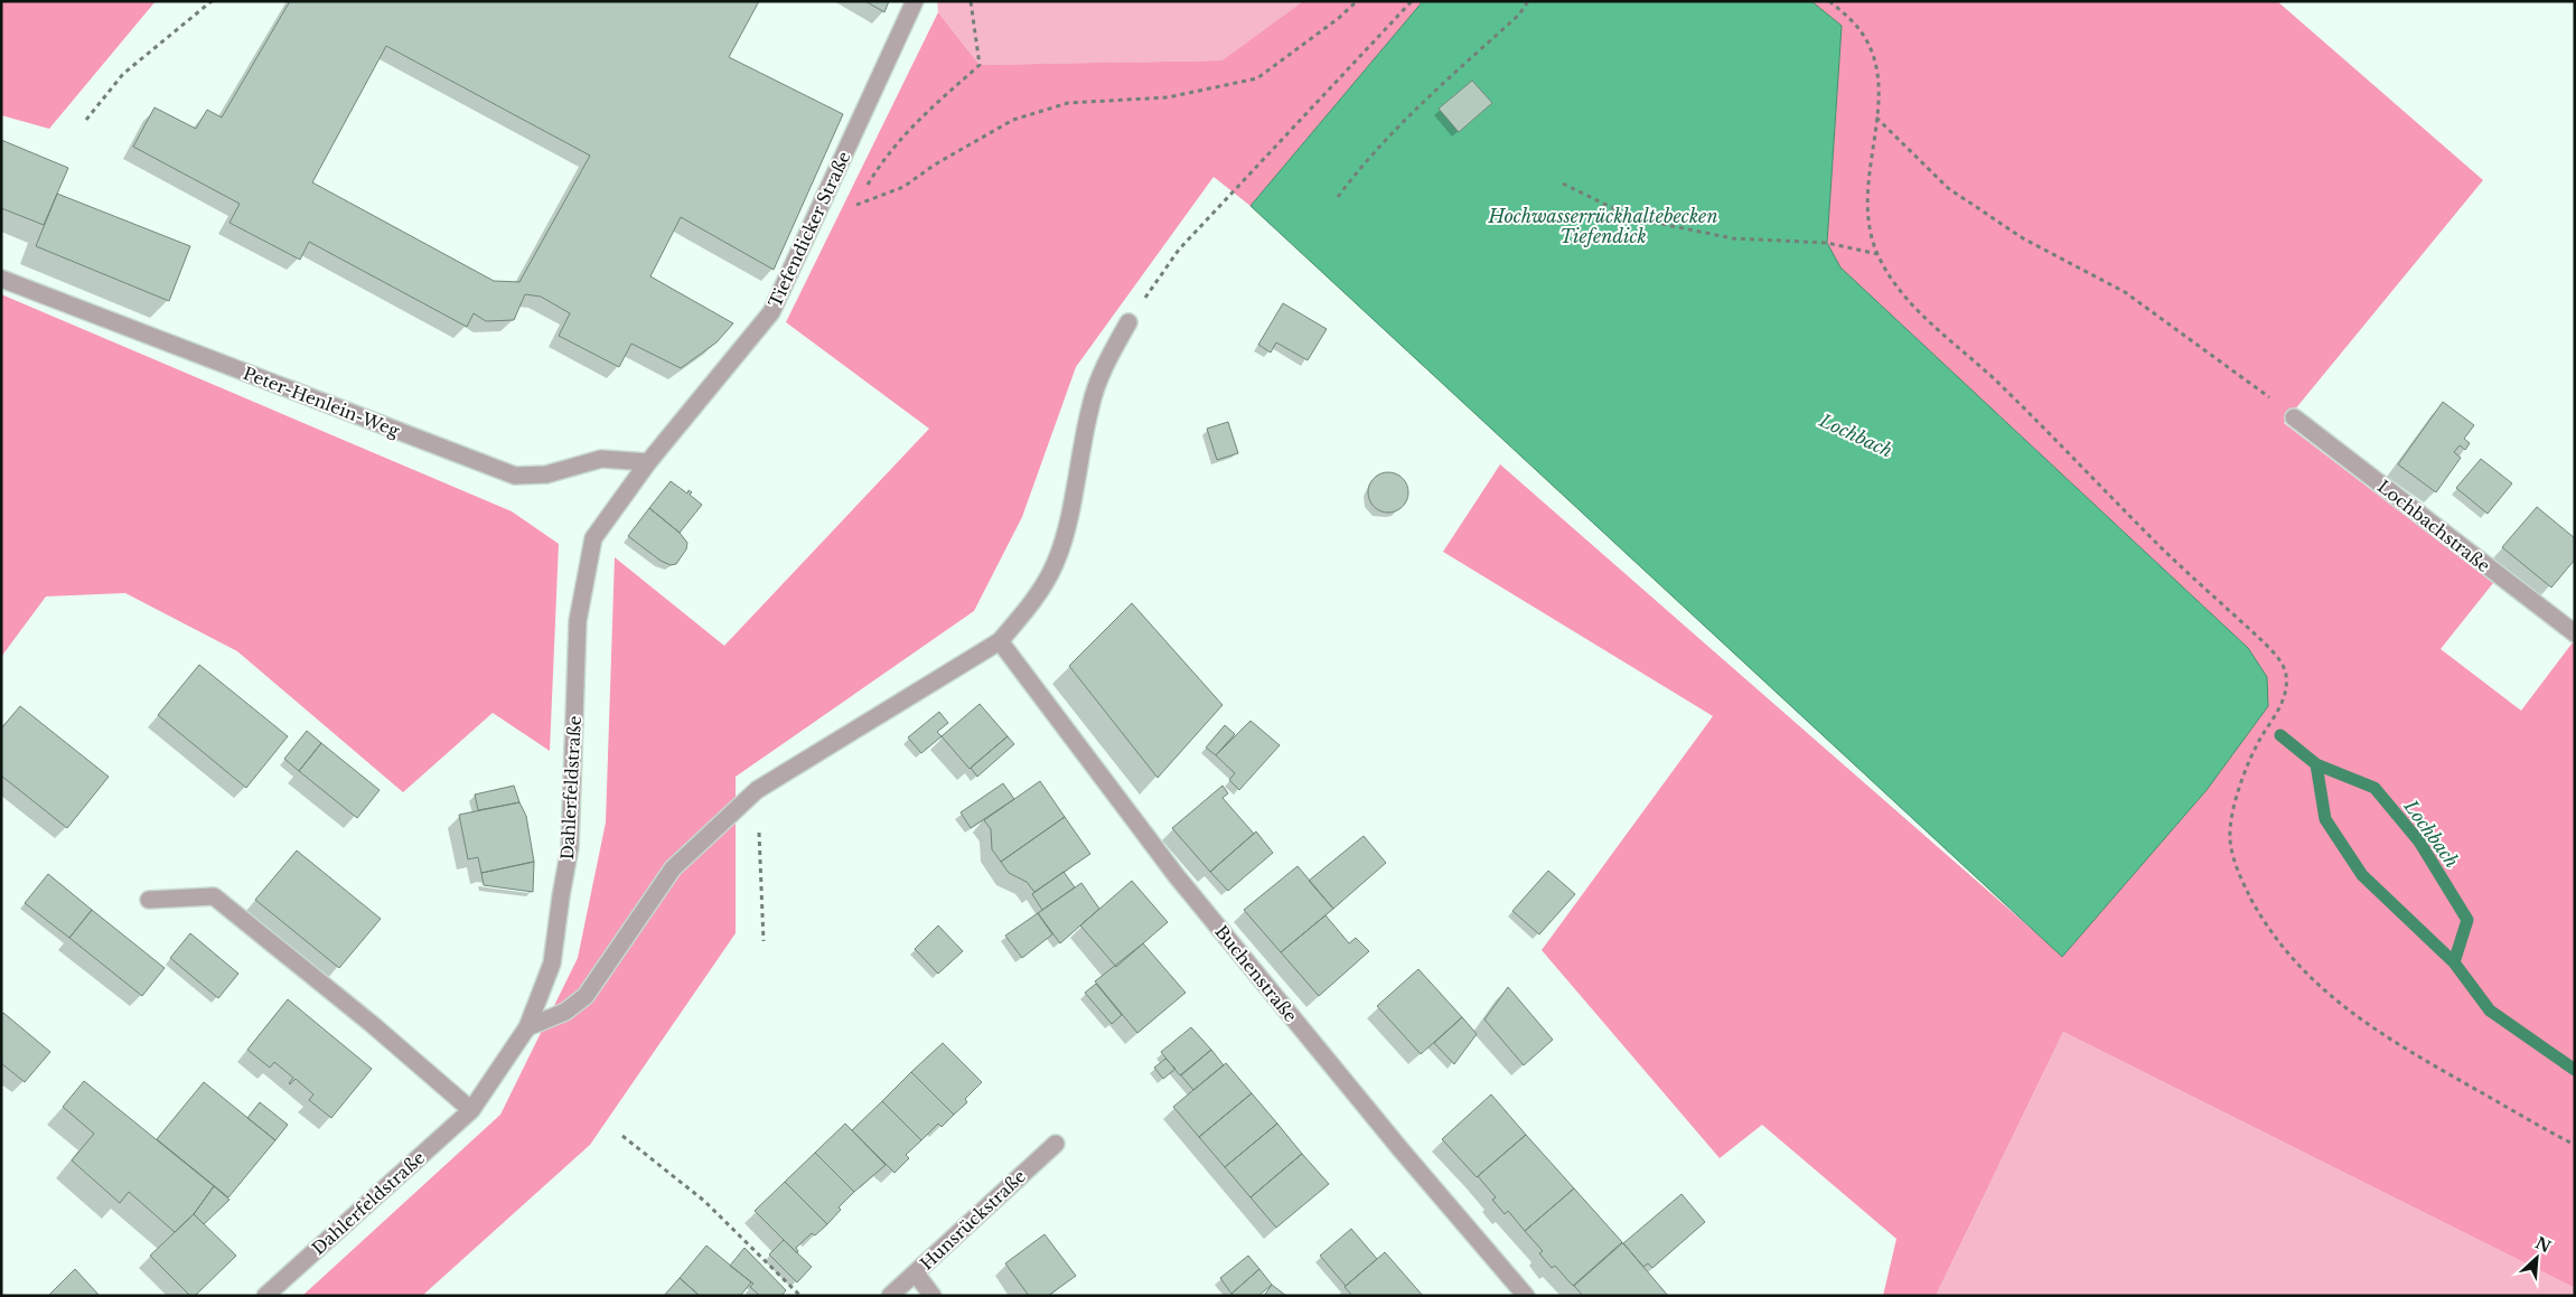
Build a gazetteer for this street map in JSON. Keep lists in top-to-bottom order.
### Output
{
  "streets": {
    "street": [
      "Tiefendicker Straße",
      "Peter-Henlein-Weg",
      "Lochbachstraße",
      "Dahlerfeldstraße",
      "Buchenstraße",
      "Hunsrückstraße"
    ]
  },
  "crossings": [
    ["Tiefendicker Straße", "Peter-Henlein-Weg"],
    ["Tiefendicker Straße", "Dahlerfeldstraße"],
    ["Peter-Henlein-Weg", "Dahlerfeldstraße"]
  ],
  "water": ["Hochwasserrückhaltebecken Tiefendick", "Lochbach"],
  "north": "top right"
}
